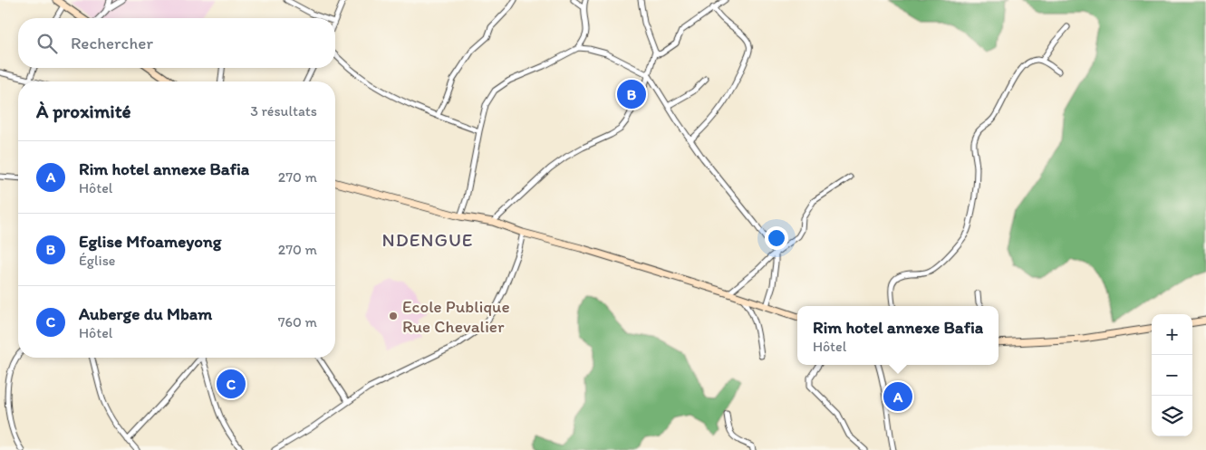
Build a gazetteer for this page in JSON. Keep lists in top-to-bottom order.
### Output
{
  "districts": ["NDENGUE"],
  "places": ["Ecole Publique Rue Chevalier"],
  "page": {
    "search": "Rechercher",
    "pins": ["B", "C", "A"],
    "heading": ["À proximité", "3 résultats"],
    "list": [
      {
        "mark": "A",
        "name": "Rim hotel annexe Bafia",
        "note": "Hôtel",
        "value": "270 m"
      },
      {
        "mark": "B",
        "name": "Eglise Mfoameyong",
        "note": "Église",
        "value": "270 m"
      },
      {
        "mark": "C",
        "name": "Auberge du Mbam",
        "note": "Hôtel",
        "value": "760 m"
      }
    ],
    "popup": ["Rim hotel annexe Bafia", "Hôtel"],
    "map_buttons": ["+", "−"]
  }
}
